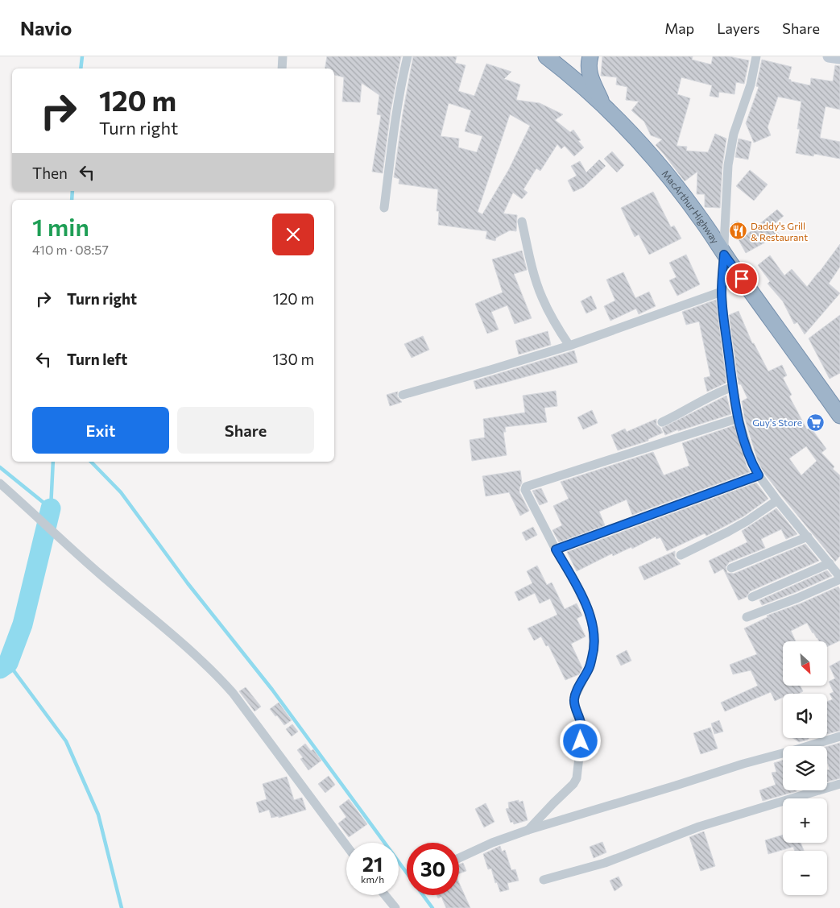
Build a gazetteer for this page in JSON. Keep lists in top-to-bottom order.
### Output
{
  "streets": {
    "highway": ["MacArthur Highway"]
  },
  "places": {
    "restaurant": ["Daddy's Grill & Restaurant"],
    "supermarket": ["Guy's Store"]
  },
  "north": "bottom right",
  "page": {
    "header": "Navio",
    "nav": ["Map", "Layers", "Share"],
    "turn": ["120 m", "Turn right"],
    "then": "Then",
    "heading": ["1 min", "410 m · 08:57"],
    "list": [
      {
        "name": "Turn right",
        "value": "120 m"
      },
      {
        "name": "Turn left",
        "value": "130 m"
      }
    ],
    "buttons": ["Exit", "Share"],
    "map_buttons": ["+", "−"],
    "speed": "21 km/h",
    "limit": "30"
  }
}
